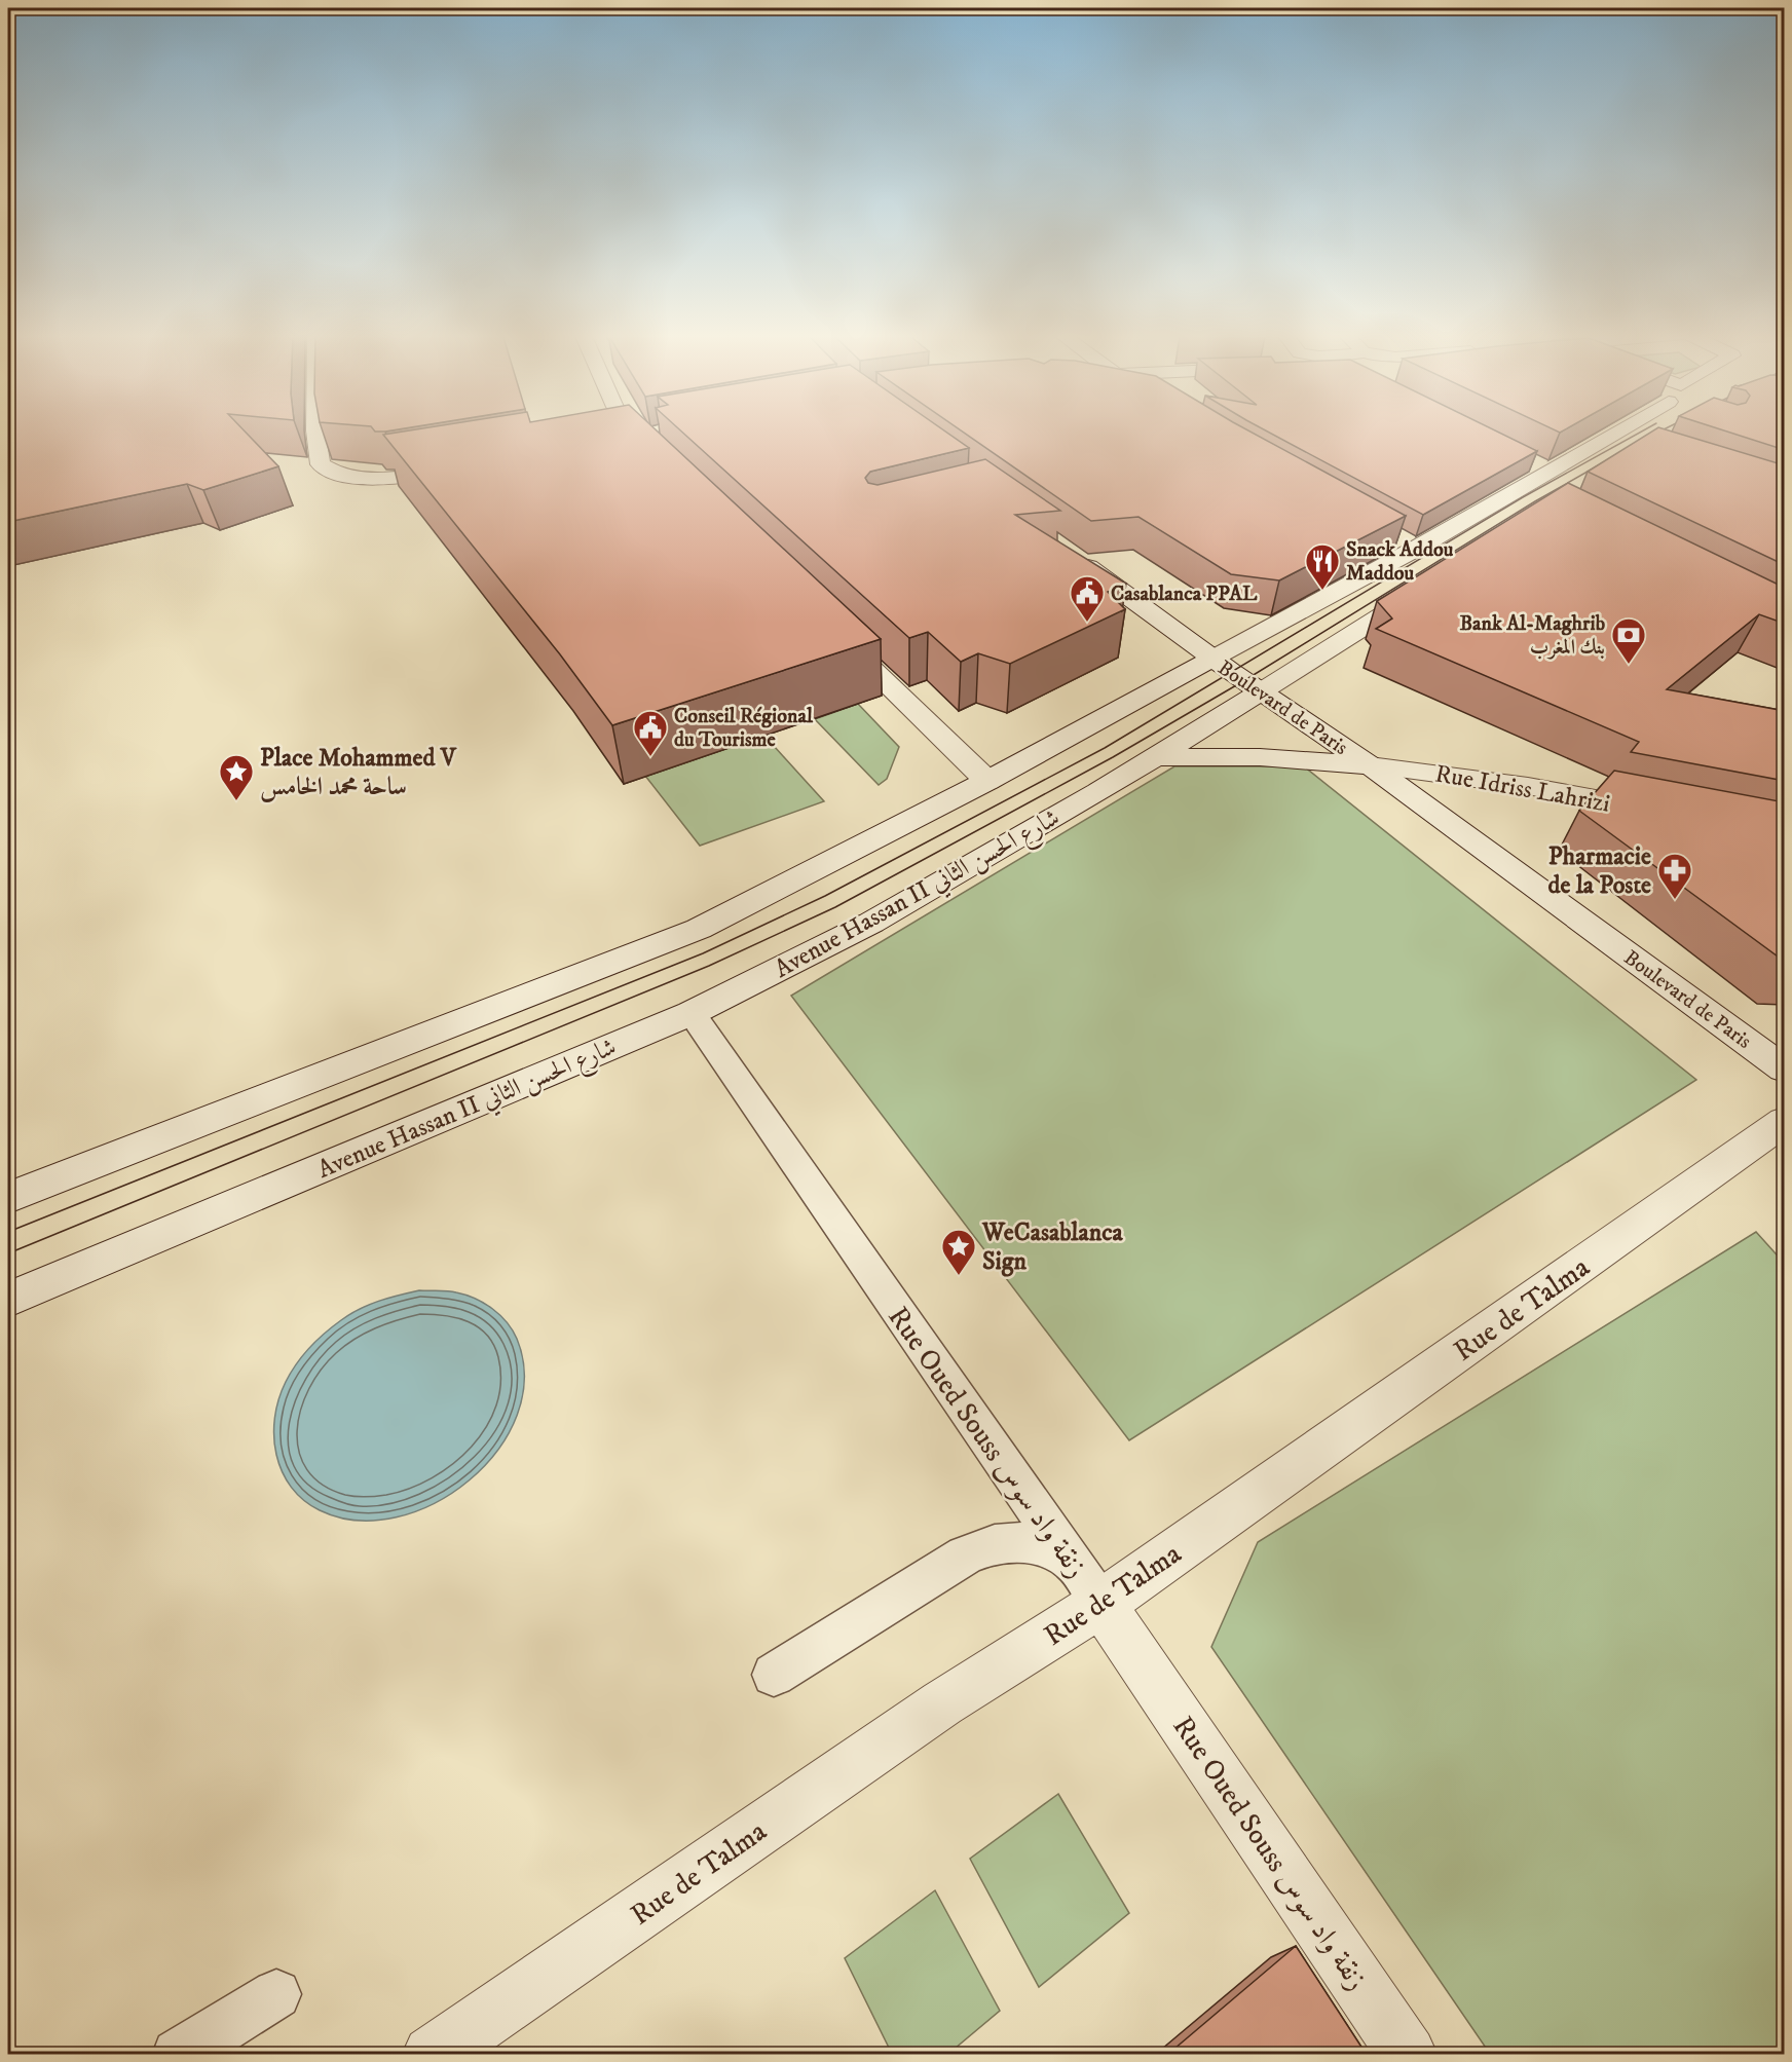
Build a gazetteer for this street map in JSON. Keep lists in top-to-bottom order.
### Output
{
  "streets": {
    "street": [
      "Boulevard de Paris",
      "Rue Idriss Lahrizi",
      "Avenue Hassan II شارع الحسن الثاني",
      "Rue de Talma",
      "Rue Oued Souss زنقة واد سوس"
    ]
  },
  "crossings": [
    ["Boulevard de Paris", "Rue Idriss Lahrizi"],
    ["Boulevard de Paris", "Avenue Hassan II شارع الحسن الثاني"],
    ["Rue Idriss Lahrizi", "Avenue Hassan II شارع الحسن الثاني"],
    ["Avenue Hassan II شارع الحسن الثاني", "Rue Oued Souss زنقة واد سوس"],
    ["Rue de Talma", "Rue Oued Souss زنقة واد سوس"]
  ],
  "places": {
    "restaurant": ["Snack Addou Maddou"],
    "public building": ["Casablanca PPAL", "Conseil Régional du Tourisme"],
    "bank": ["Bank Al-Maghrib بنك المغرب"],
    "place": ["Place Mohammed V ساحة محمد الخامس", "WeCasablanca Sign"],
    "pharmacy": ["Pharmacie de la Poste"]
  }
}
